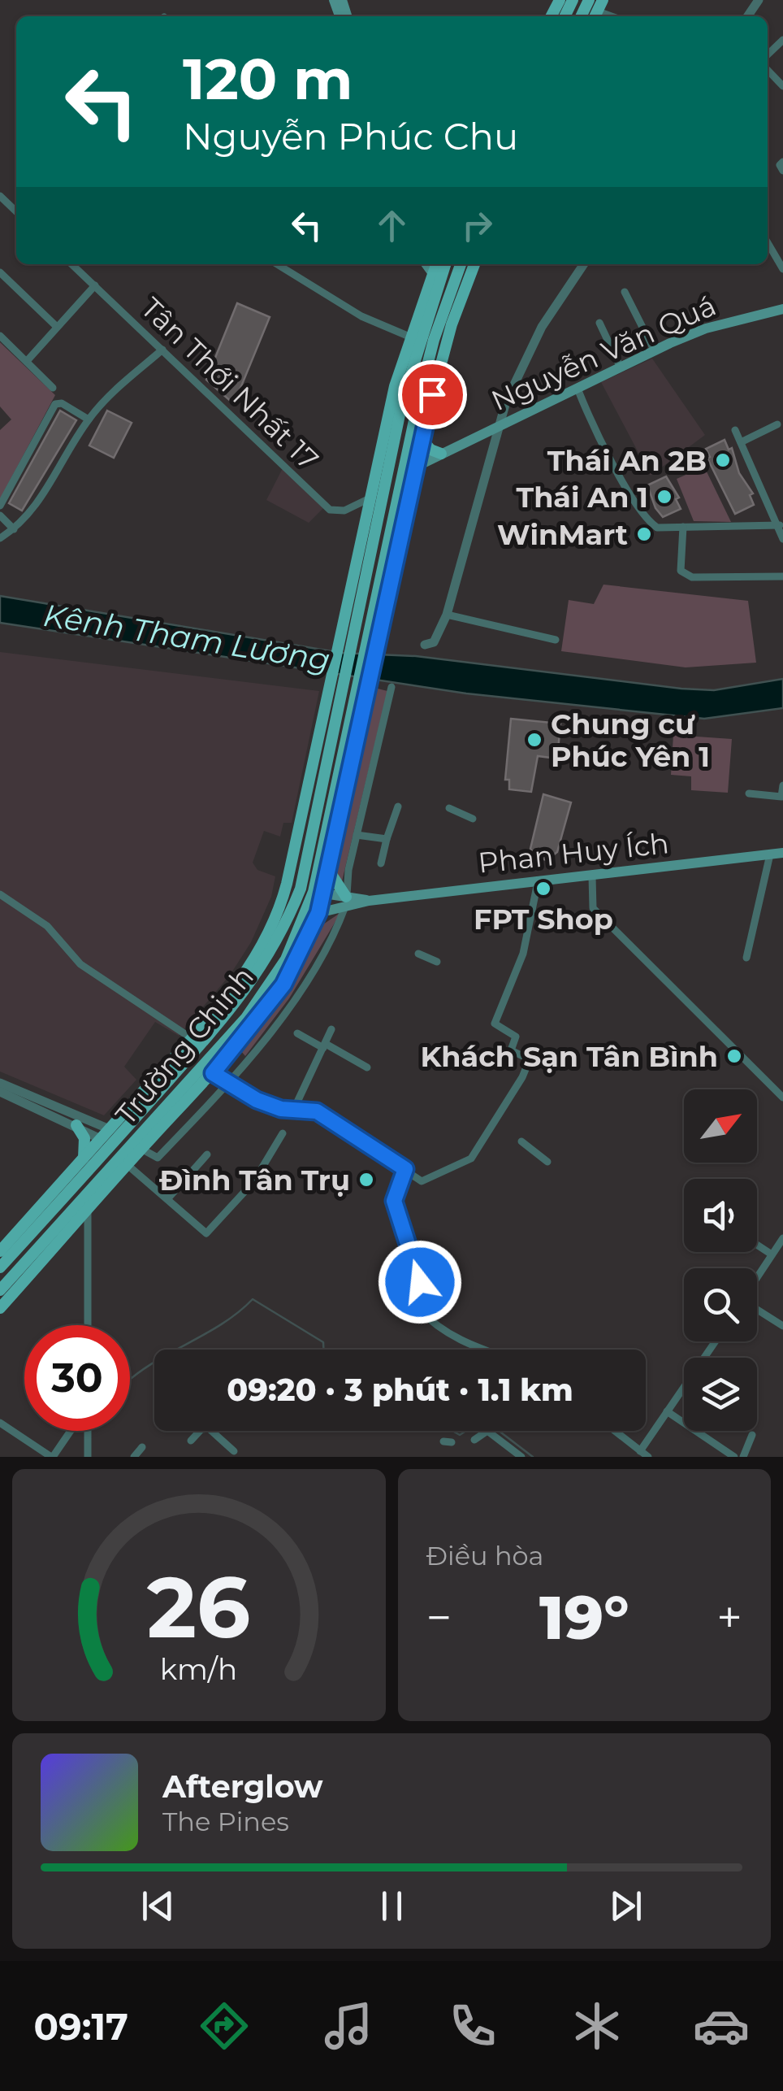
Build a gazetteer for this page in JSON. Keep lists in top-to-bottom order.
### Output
{
  "streets": {
    "main road": ["Nguyễn Văn Quá", "Phan Huy Ích", "Trường Chinh"],
    "street": ["Tân Thới Nhất 17"]
  },
  "crossings": [
    ["Phan Huy Ích", "Trường Chinh"]
  ],
  "water": ["Kênh Tham Lương"],
  "places": [
    "Thái An 2B",
    "Thái An 1",
    "WinMart",
    "Chung cư Phúc Yên 1",
    "FPT Shop",
    "Khách Sạn Tân Bình",
    "Đình Tân Trụ"
  ],
  "north": "top right",
  "page": {
    "turn": ["120 m", "Nguyễn Phúc Chu"],
    "limit": "30",
    "trip": "09:20 · 3 phút · 1.1 km",
    "tile": "Điều hòa",
    "heat": ["−", "19°", "+"],
    "song": ["Afterglow", "The Pines"],
    "tabs": "09:17",
    "gauge": ["26", "km/h"]
  }
}
